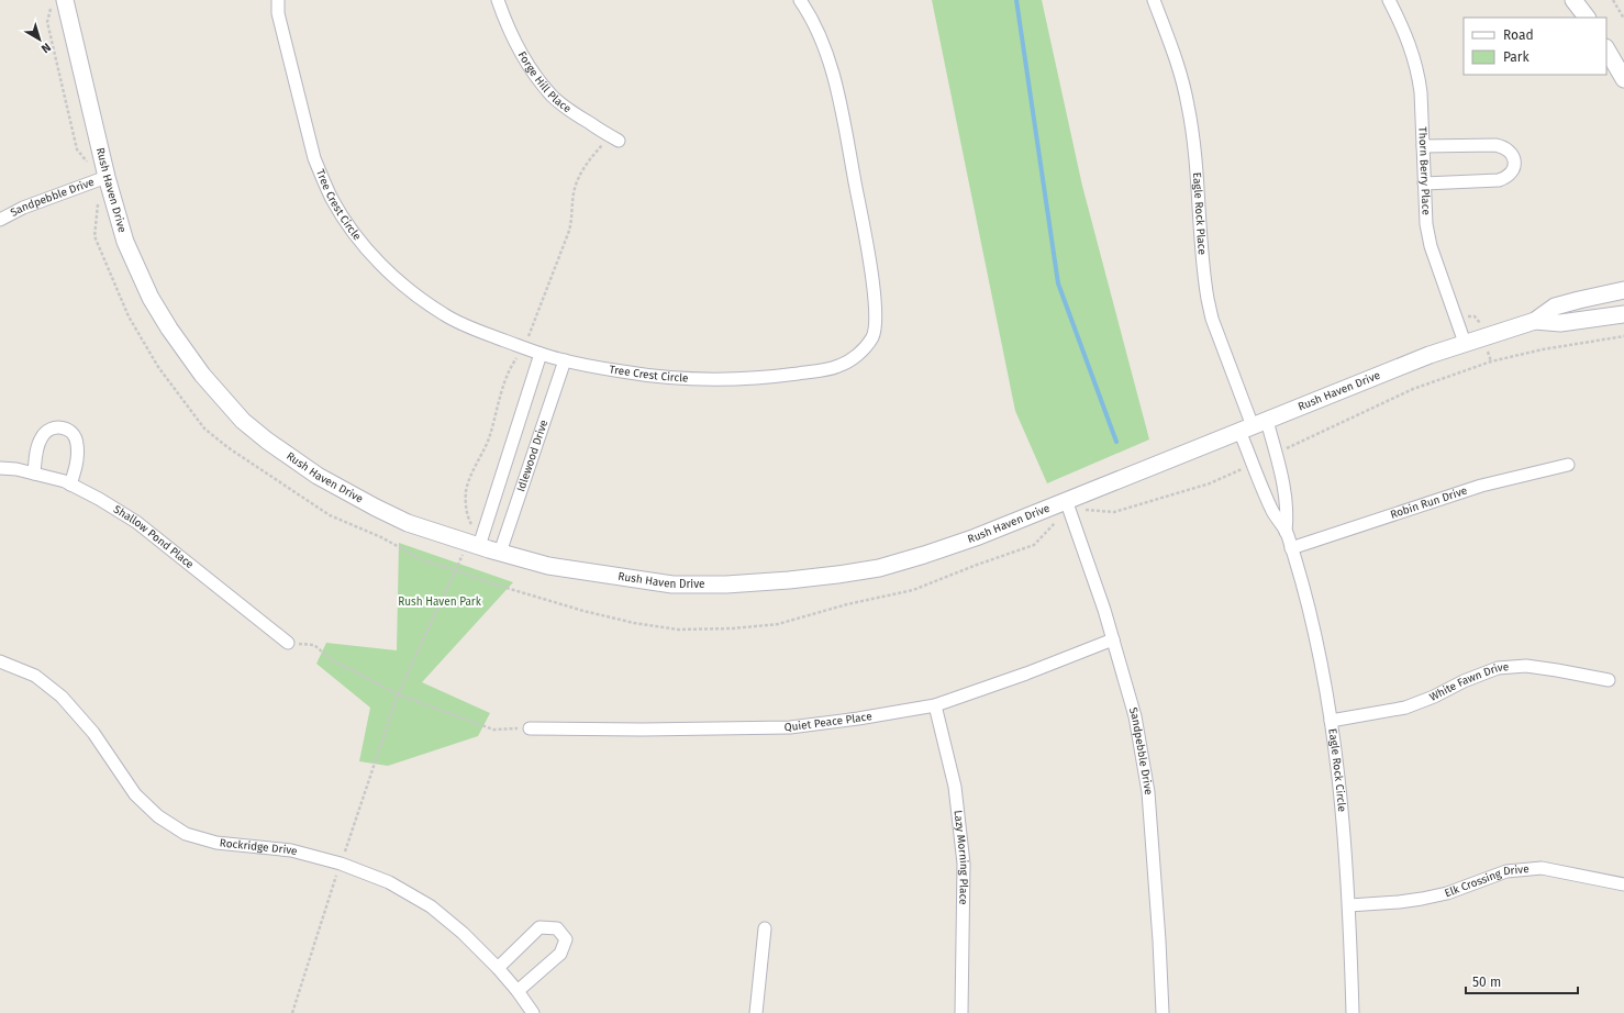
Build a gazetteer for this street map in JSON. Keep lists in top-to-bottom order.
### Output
{
  "streets": {
    "street": [
      "Forge Hill Place",
      "Thorn Berry Place",
      "Rush Haven Drive",
      "Sandpebble Drive",
      "Tree Crest Circle",
      "Eagle Rock Place",
      "Idlewood Drive",
      "Robin Run Drive",
      "Shallow Pond Place",
      "White Fawn Drive",
      "Quiet Peace Place",
      "Eagle Rock Circle",
      "Rockridge Drive",
      "Lazy Morning Place",
      "Elk Crossing Drive"
    ]
  },
  "crossings": [
    ["Thorn Berry Place", "Rush Haven Drive"],
    ["Rush Haven Drive", "Sandpebble Drive"],
    ["Rush Haven Drive", "Eagle Rock Place"],
    ["Rush Haven Drive", "Idlewood Drive"],
    ["Rush Haven Drive", "Eagle Rock Circle"],
    ["Sandpebble Drive", "Quiet Peace Place"],
    ["Tree Crest Circle", "Idlewood Drive"],
    ["Eagle Rock Place", "Eagle Rock Circle"],
    ["Robin Run Drive", "Eagle Rock Circle"],
    ["White Fawn Drive", "Eagle Rock Circle"],
    ["Quiet Peace Place", "Lazy Morning Place"],
    ["Eagle Rock Circle", "Elk Crossing Drive"]
  ],
  "parks": ["Rush Haven Park"],
  "legend": ["Road", "Park"],
  "scale_bar": "50 m",
  "north": "bottom right"
}
